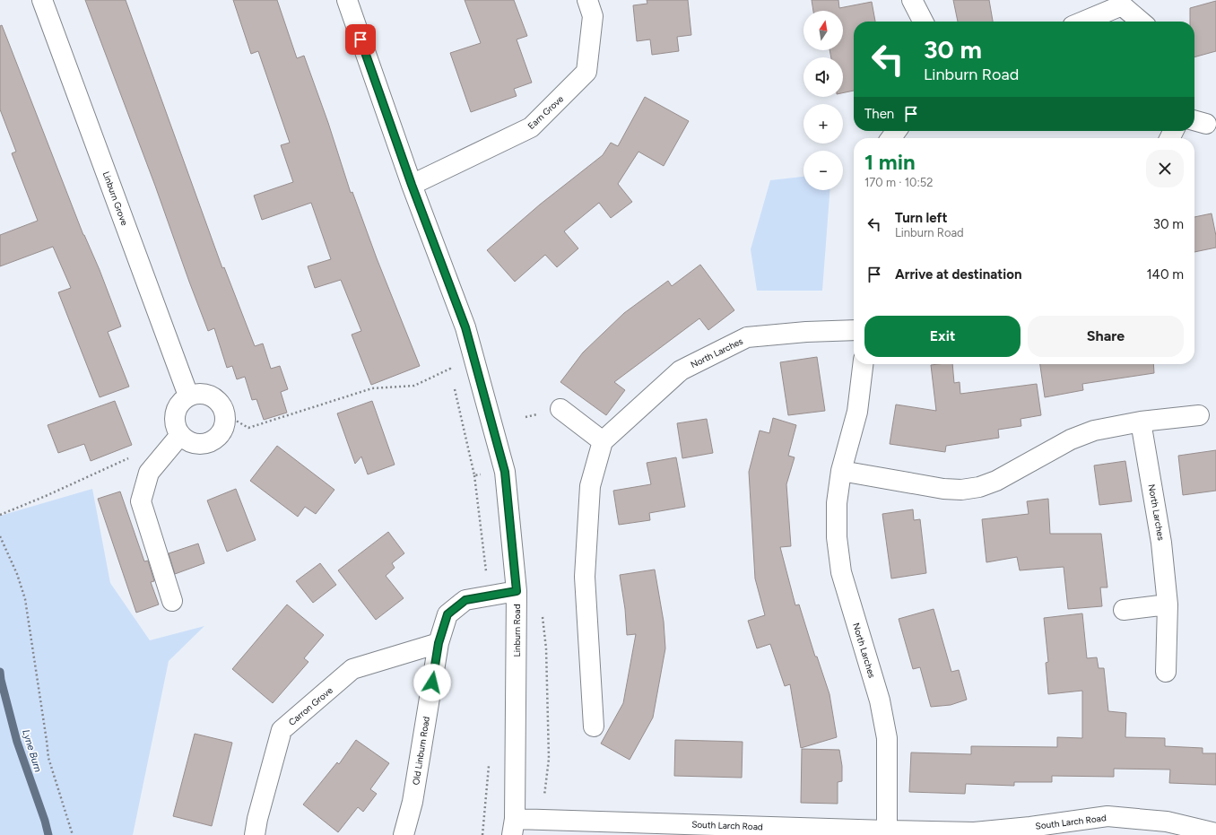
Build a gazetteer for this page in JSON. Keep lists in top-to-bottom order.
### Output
{
  "streets": {
    "street": [
      "Earn Grove",
      "Linburn Grove",
      "North Larches",
      "Linburn Road",
      "Carron Grove",
      "Old Linburn Road",
      "South Larch Road"
    ]
  },
  "crossings": [
    ["Earn Grove", "Linburn Road"],
    ["North Larches", "South Larch Road"],
    ["Linburn Road", "Old Linburn Road"],
    ["Linburn Road", "South Larch Road"],
    ["Carron Grove", "Old Linburn Road"]
  ],
  "water": ["Lyne Burn"],
  "north": "top",
  "page": {
    "map_buttons": ["+", "−"],
    "turn": ["30 m", "Linburn Road"],
    "then": "Then",
    "heading": ["1 min", "170 m · 10:52"],
    "list": [
      {
        "name": "Turn left",
        "note": "Linburn Road",
        "value": "30 m"
      },
      {
        "name": "Arrive at destination",
        "value": "140 m"
      }
    ],
    "buttons": ["Exit", "Share"]
  }
}
